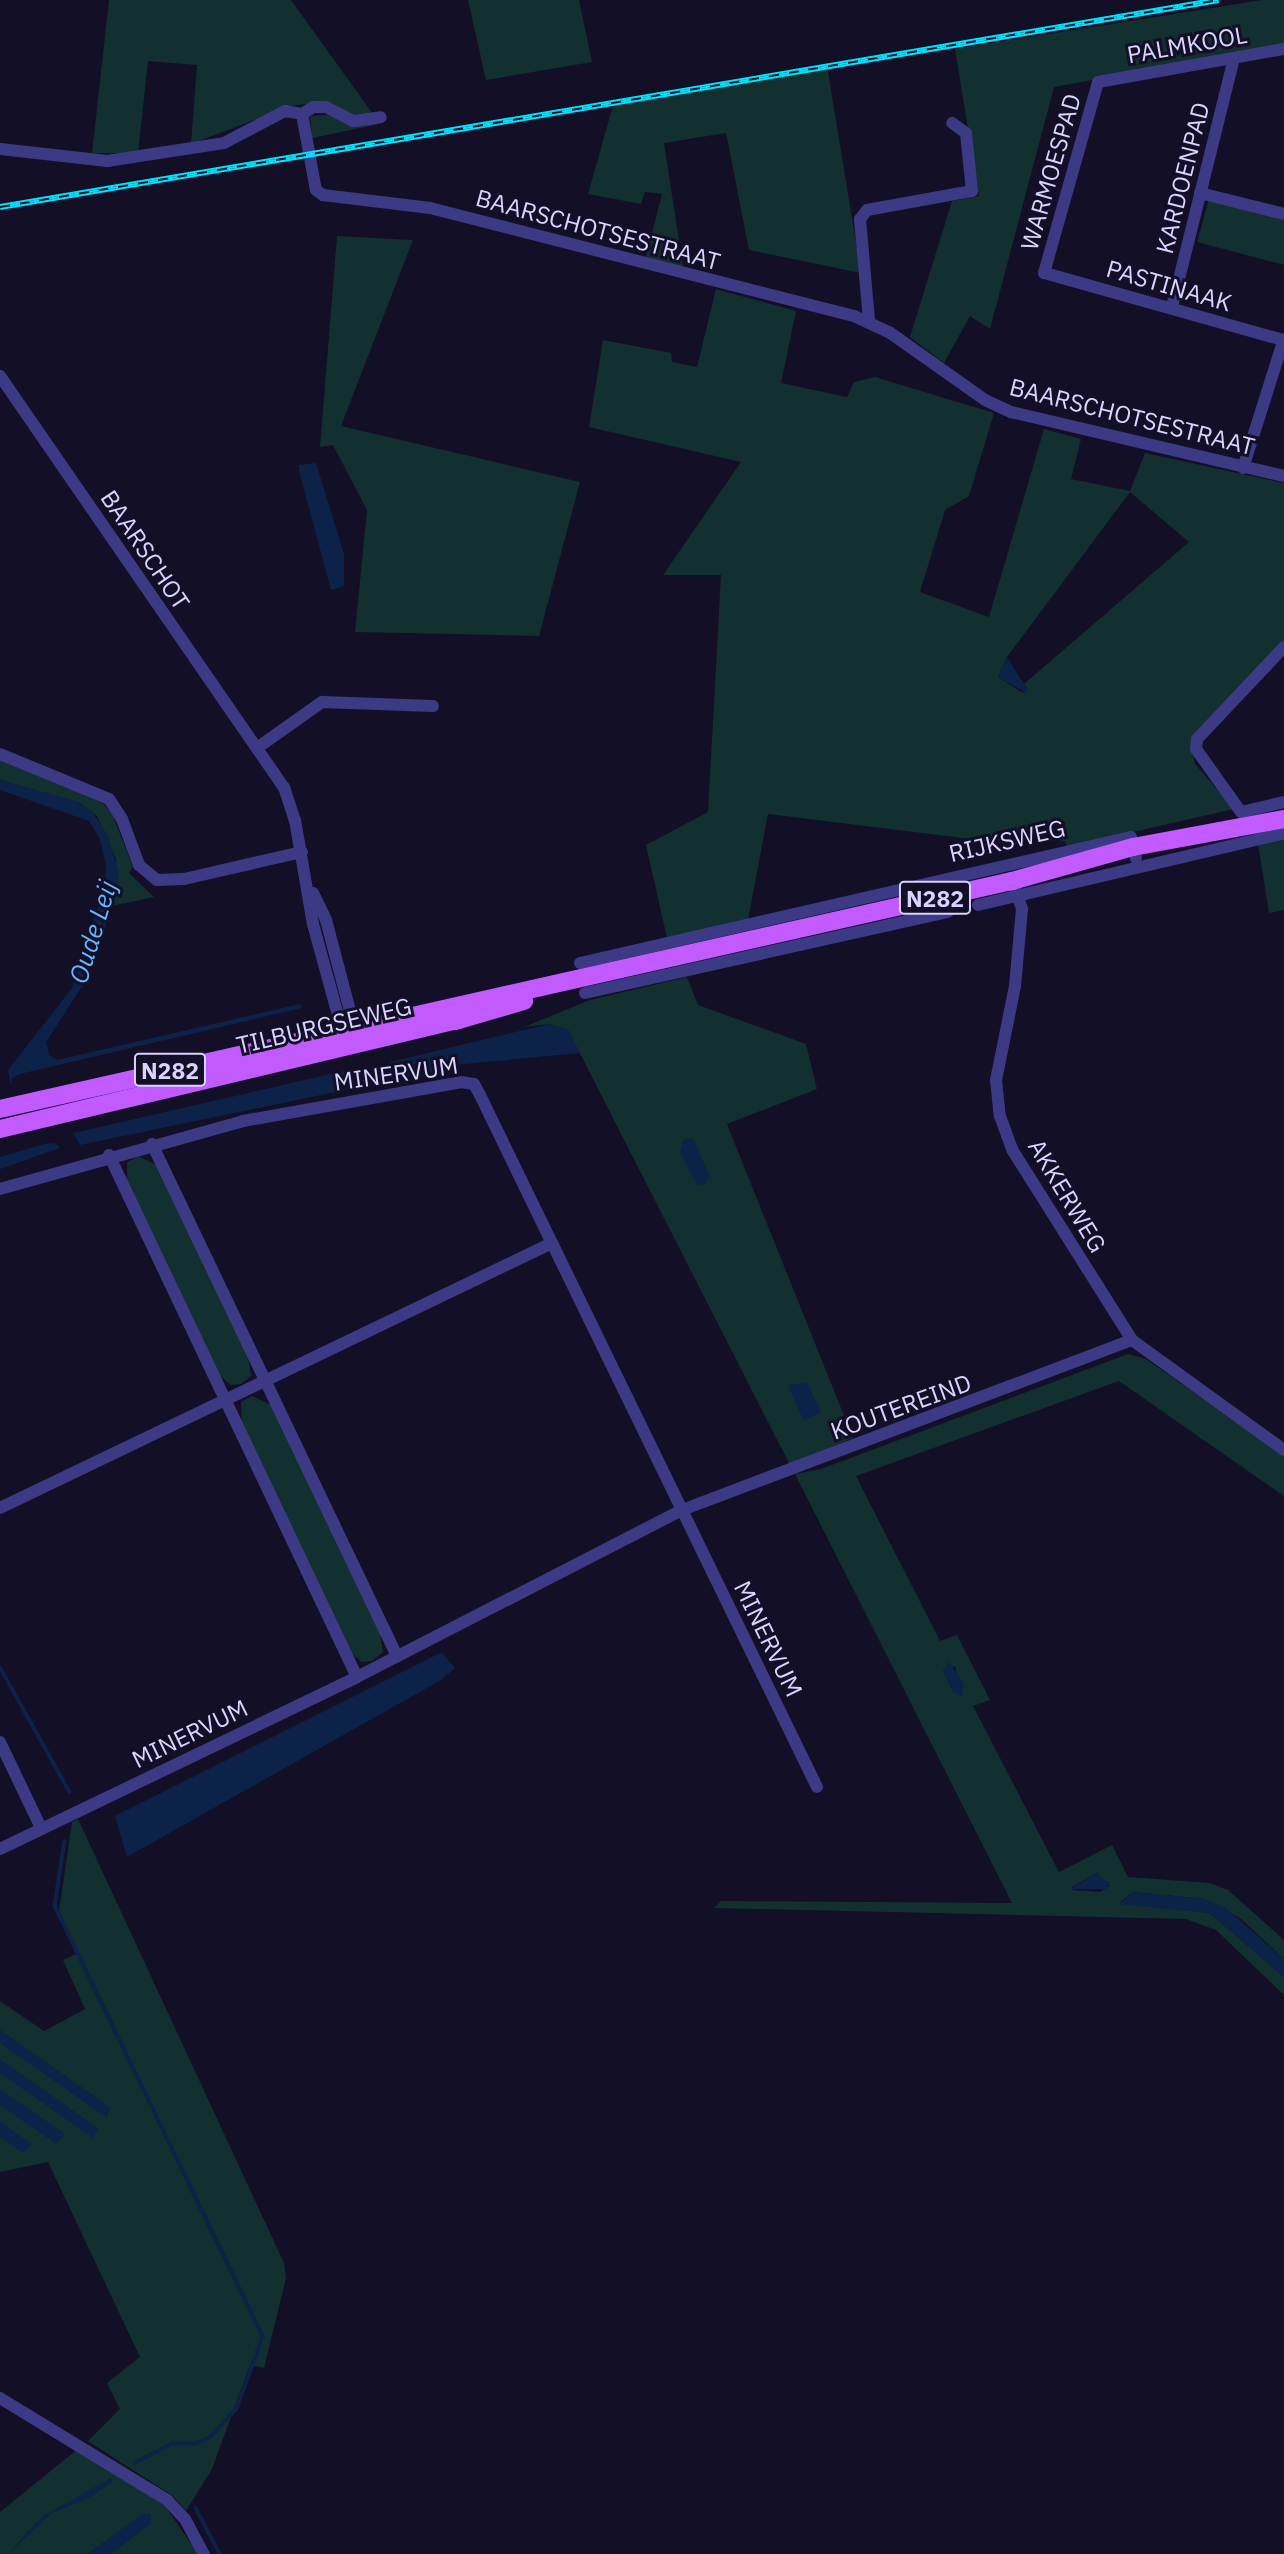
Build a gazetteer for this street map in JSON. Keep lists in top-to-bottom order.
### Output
{
  "streets": {
    "main road": ["RIJKSWEG", "N282", "TILBURGSEWEG"],
    "street": [
      "PALMKOOL",
      "WARMOESPAD",
      "KARDOENPAD",
      "BAARSCHOTSESTRAAT",
      "PASTINAAK",
      "BAARSCHOT",
      "MINERVUM",
      "AKKERWEG",
      "KOUTEREIND"
    ]
  },
  "crossings": [
    ["PALMKOOL", "WARMOESPAD"],
    ["PALMKOOL", "KARDOENPAD"],
    ["WARMOESPAD", "PASTINAAK"],
    ["KARDOENPAD", "PASTINAAK"],
    ["BAARSCHOT", "TILBURGSEWEG"],
    ["RIJKSWEG", "TILBURGSEWEG"],
    ["RIJKSWEG", "AKKERWEG"],
    ["MINERVUM", "KOUTEREIND"],
    ["AKKERWEG", "KOUTEREIND"]
  ],
  "water": ["Oude Leij"]
}
